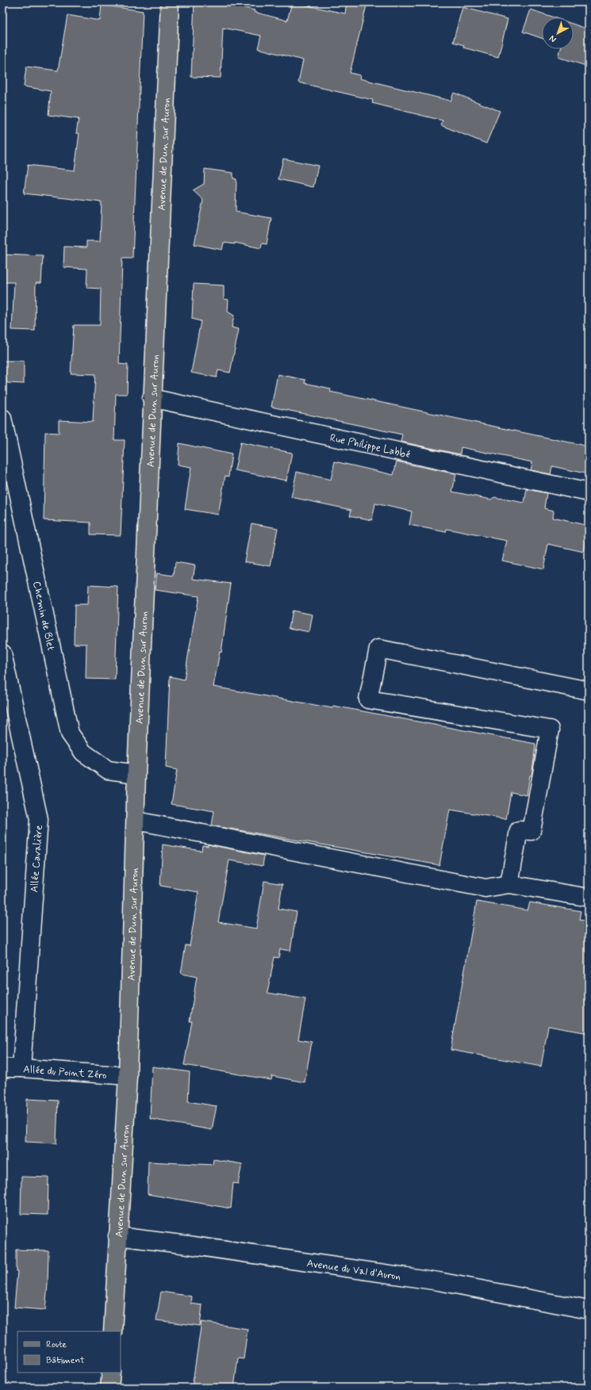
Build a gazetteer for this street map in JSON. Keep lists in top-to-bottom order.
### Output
{
  "streets": {
    "main road": ["Avenue de Dun sur Auron"],
    "street": [
      "Rue Philippe Labbé",
      "Chemin de Blet",
      "Allée Cavalière",
      "Allée du Point Zéro",
      "Avenue du Val d'Auron"
    ]
  },
  "crossings": [
    ["Avenue de Dun sur Auron", "Rue Philippe Labbé"],
    ["Avenue de Dun sur Auron", "Chemin de Blet"],
    ["Avenue de Dun sur Auron", "Allée du Point Zéro"],
    ["Avenue de Dun sur Auron", "Avenue du Val d'Auron"],
    ["Allée Cavalière", "Allée du Point Zéro"]
  ],
  "legend": ["Route", "Bâtiment"],
  "north": "bottom left"
}
